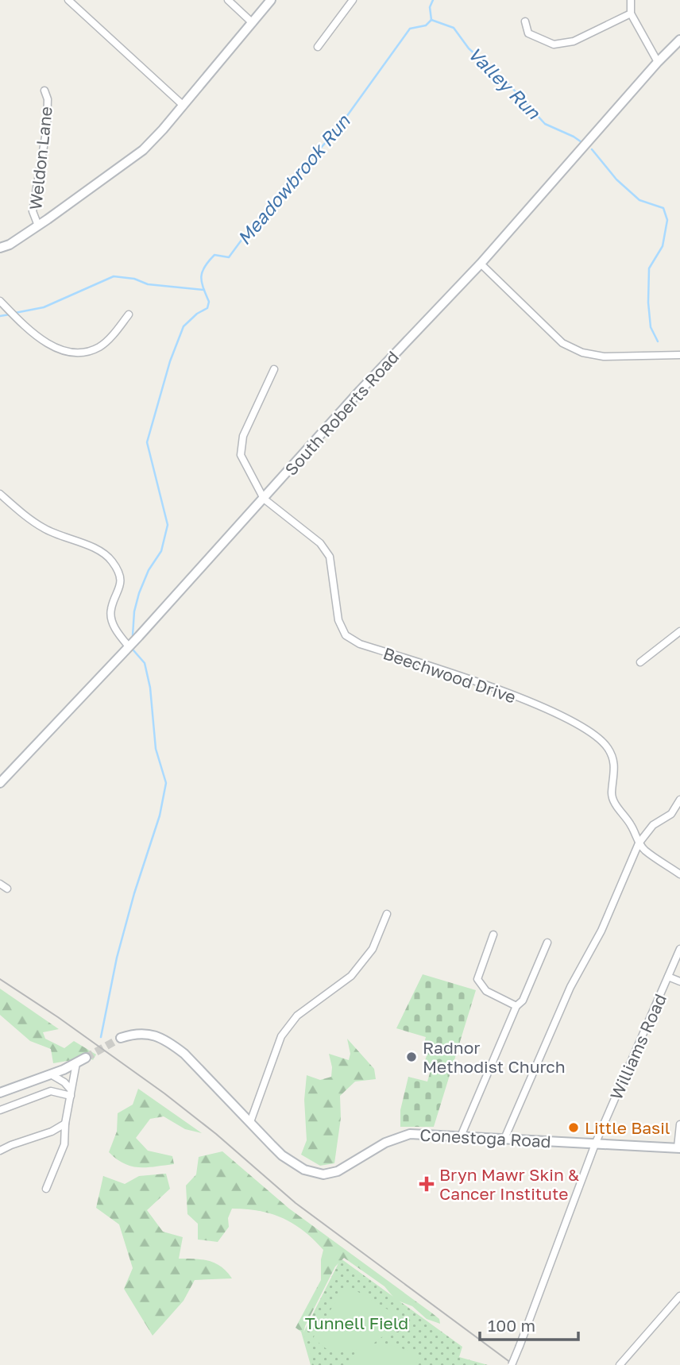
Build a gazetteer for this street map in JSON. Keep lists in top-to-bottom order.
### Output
{
  "streets": {
    "main road": ["South Roberts Road", "Conestoga Road"],
    "street": ["Weldon Lane", "Beechwood Drive", "Williams Road"]
  },
  "crossings": [
    ["South Roberts Road", "Beechwood Drive"],
    ["Williams Road", "Conestoga Road"]
  ],
  "water": ["Valley Run", "Meadowbrook Run"],
  "parks": ["Tunnell Field"],
  "places": {
    "other": ["Radnor Methodist Church", "Little Basil"],
    "health": ["Bryn Mawr Skin & Cancer Institute"]
  },
  "scale_bar": "100 m"
}
